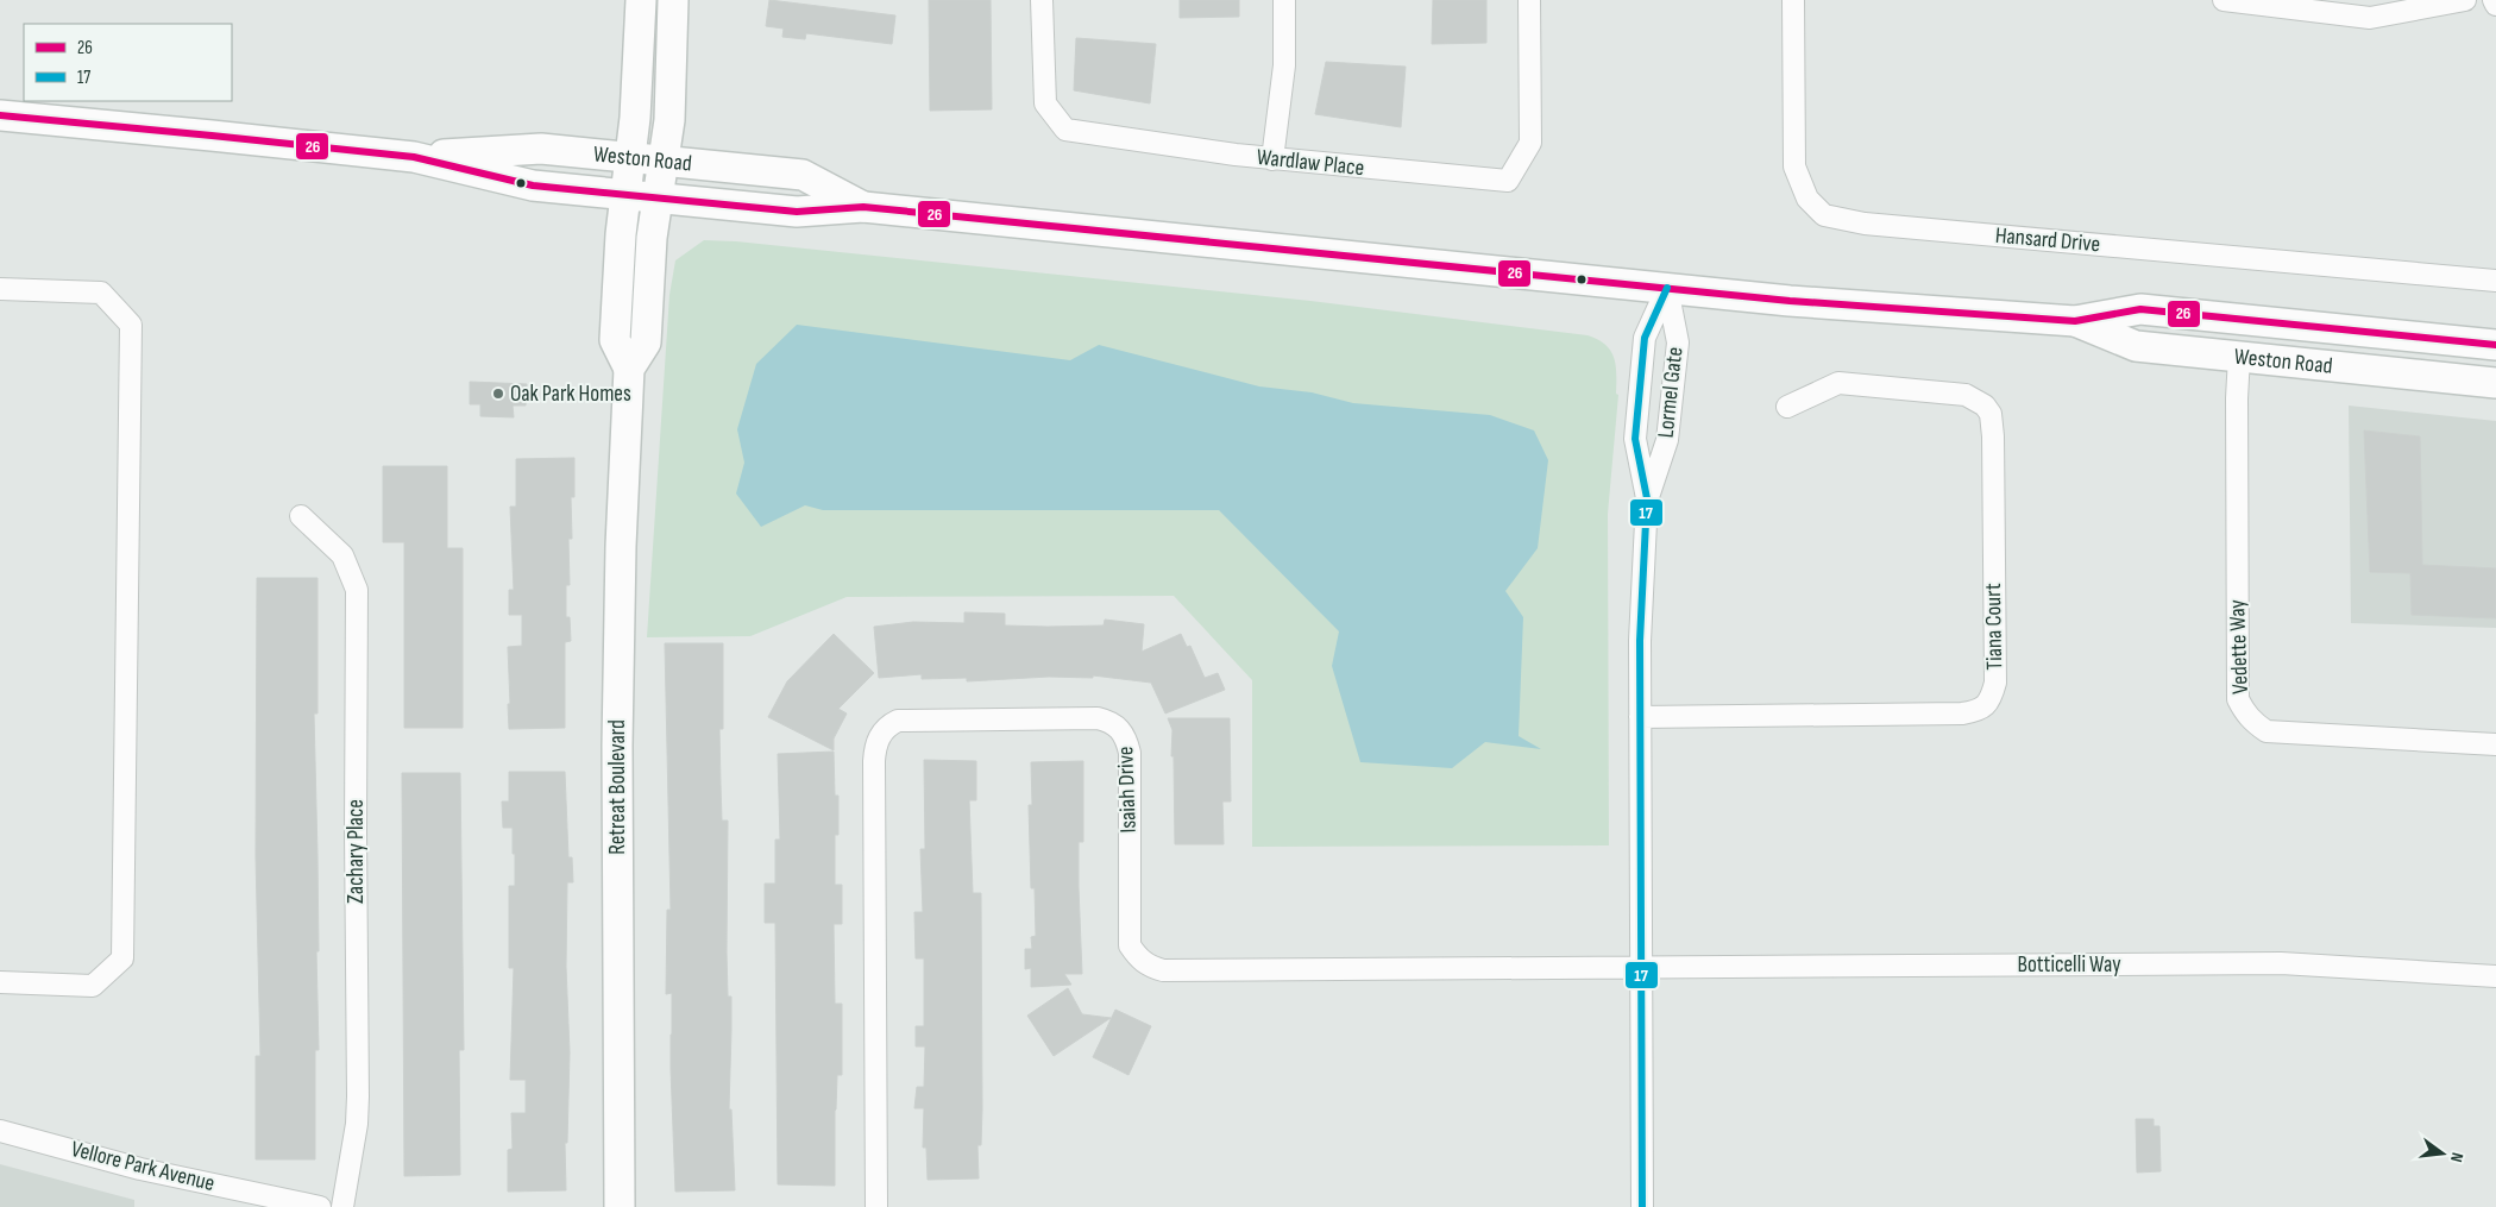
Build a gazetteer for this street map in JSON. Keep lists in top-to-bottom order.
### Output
{
  "streets": {
    "main road": ["Weston Road", "Retreat Boulevard"],
    "street": [
      "Wardlaw Place",
      "Hansard Drive",
      "Lormel Gate",
      "Tiana Court",
      "Vedette Way",
      "Isaiah Drive",
      "Zachary Place",
      "Botticelli Way",
      "Vellore Park Avenue"
    ]
  },
  "crossings": [
    ["Weston Road", "Lormel Gate"],
    ["Weston Road", "Vedette Way"],
    ["Weston Road", "Retreat Boulevard"],
    ["Lormel Gate", "Tiana Court"],
    ["Lormel Gate", "Isaiah Drive"],
    ["Lormel Gate", "Botticelli Way"],
    ["Isaiah Drive", "Botticelli Way"]
  ],
  "places": ["Oak Park Homes"],
  "lines": ["transit line 26", "transit line 17"],
  "legend": ["26", "17"],
  "north": "right"
}
